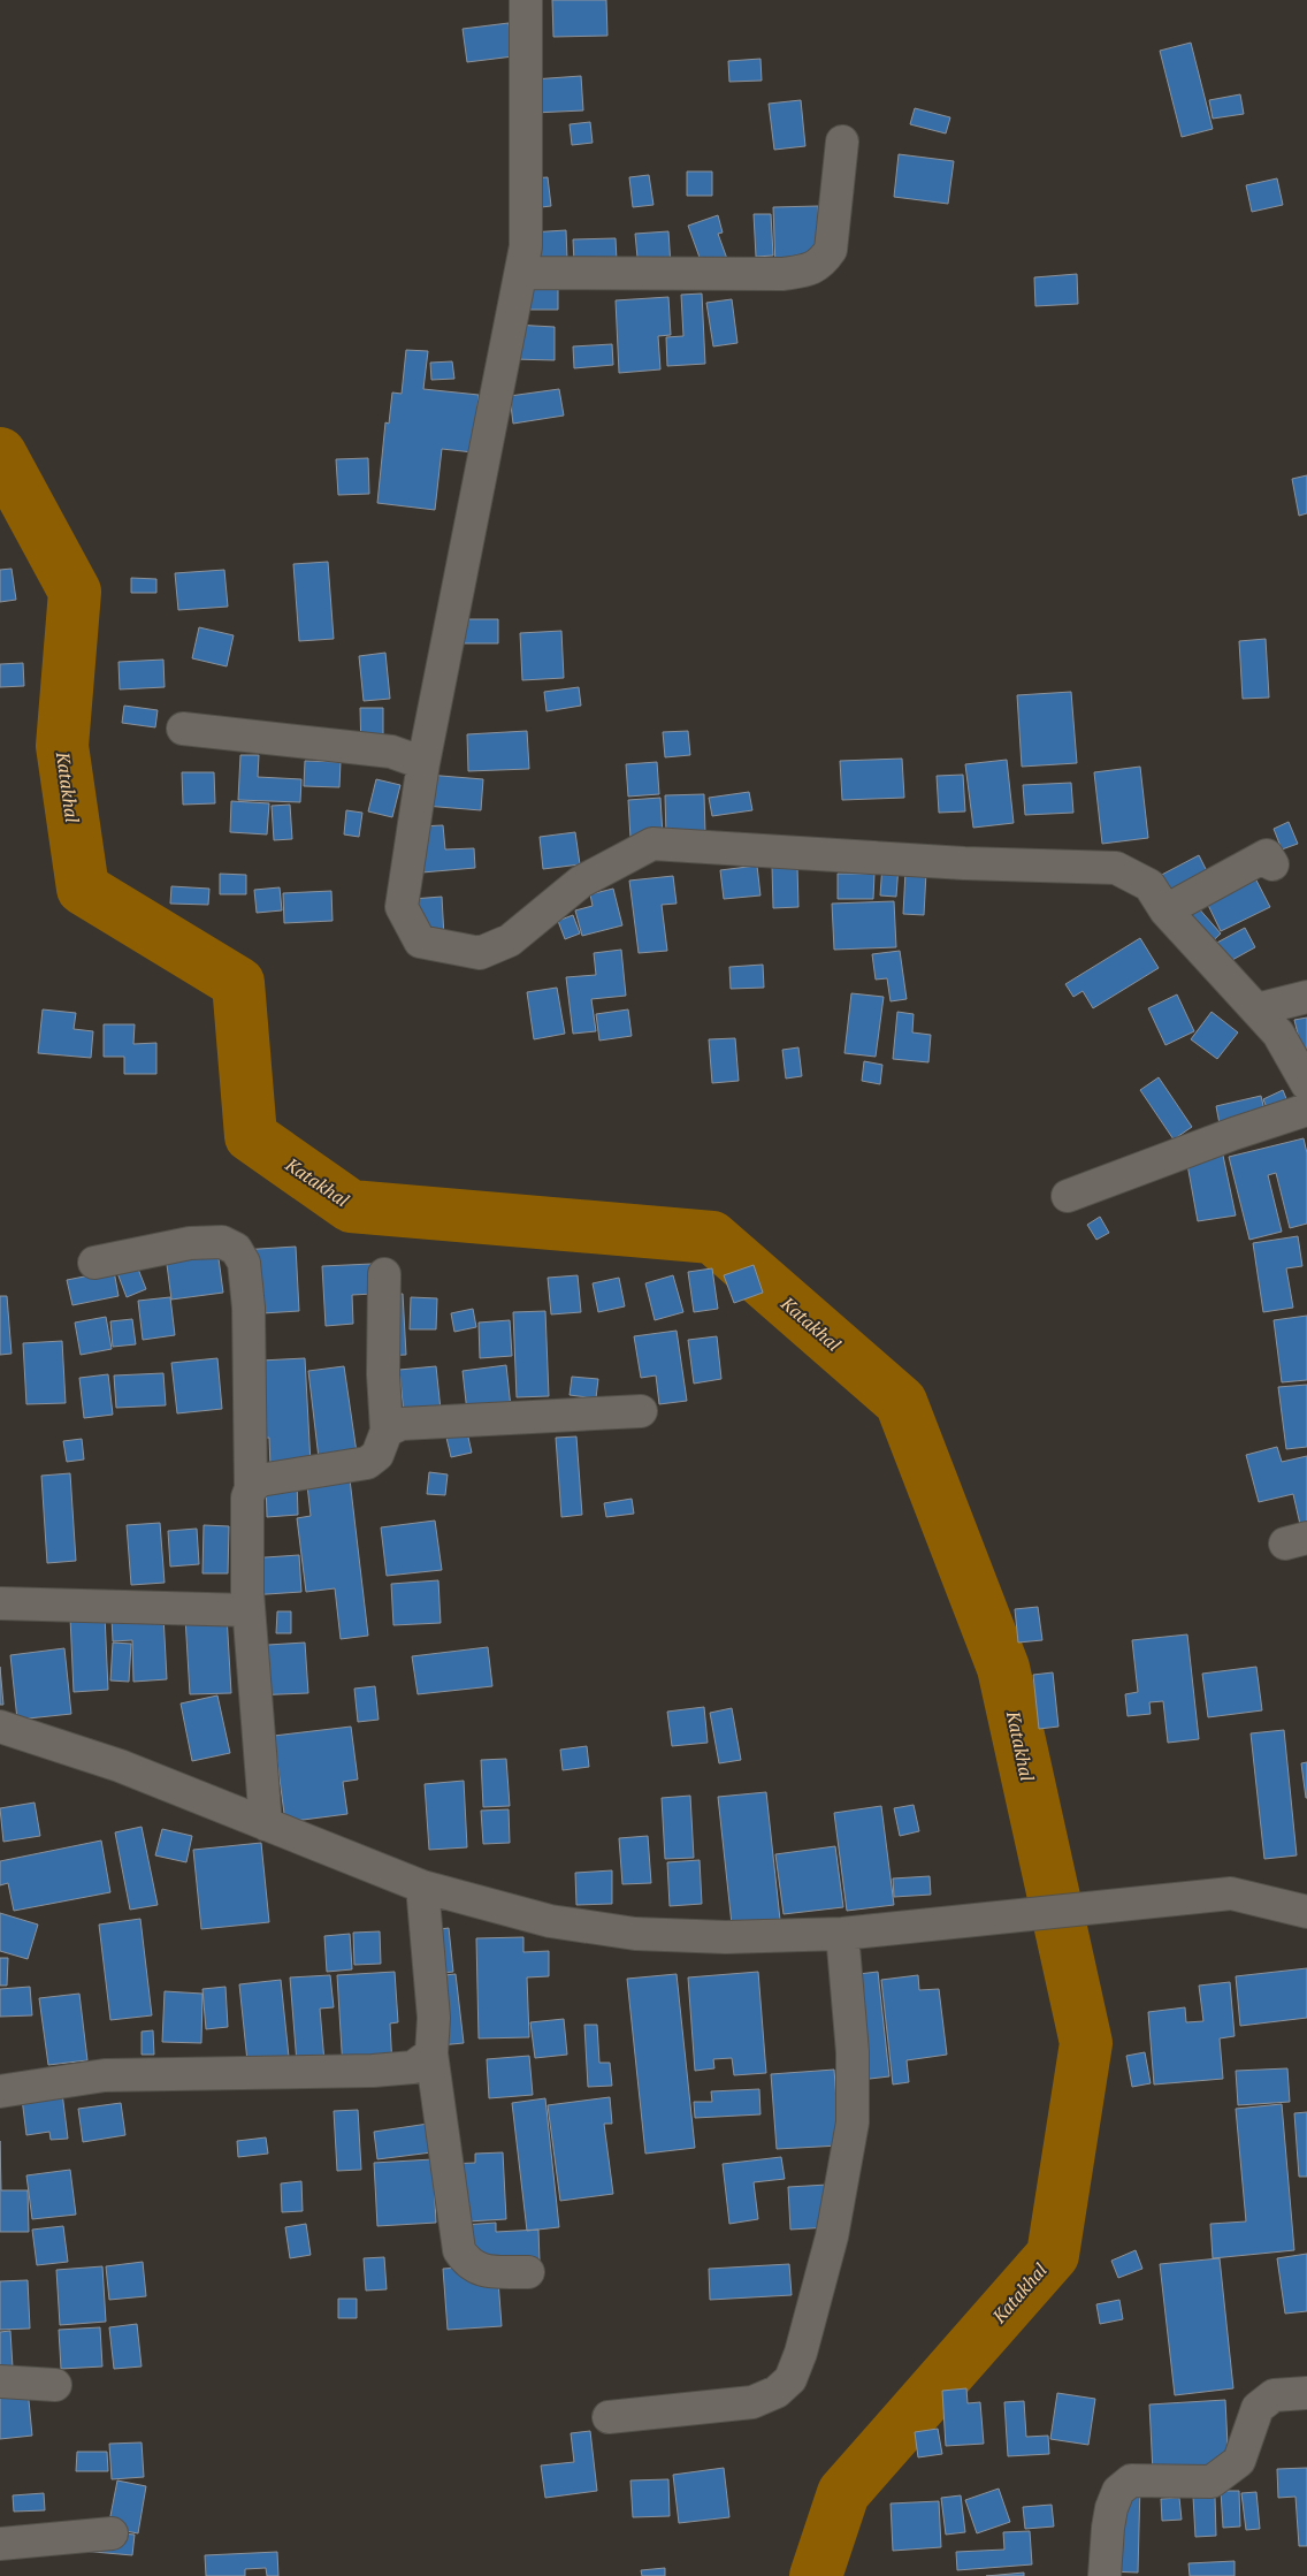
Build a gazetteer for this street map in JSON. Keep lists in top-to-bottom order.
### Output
{
  "water": ["Katakhal"]
}
